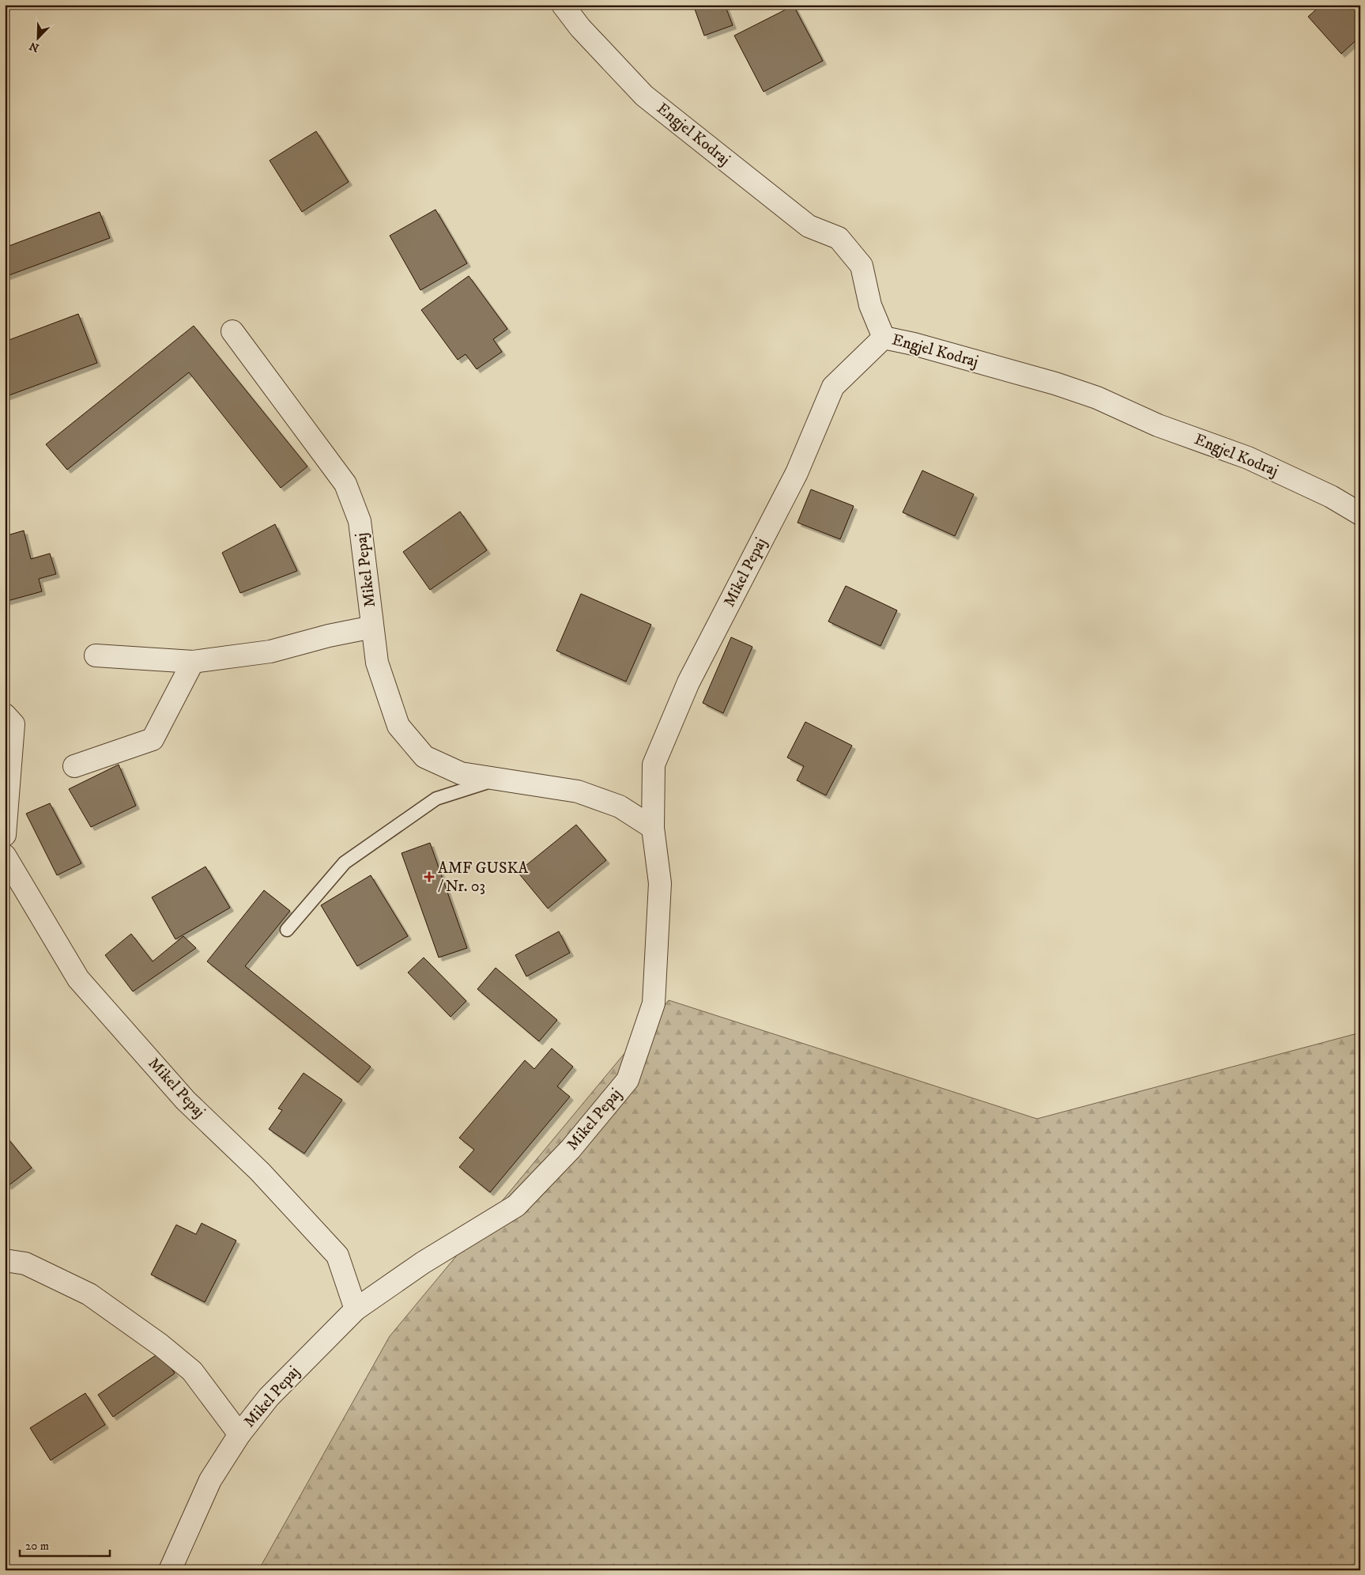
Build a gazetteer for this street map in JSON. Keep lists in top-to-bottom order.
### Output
{
  "streets": {
    "street": ["Engjel Kodraj", "Mikel Pepaj"]
  },
  "crossings": [
    ["Engjel Kodraj", "Mikel Pepaj"]
  ],
  "places": {
    "health": ["AMF GUSKA / Nr. 03"]
  },
  "scale_bar": "20 m",
  "north": "bottom left"
}
